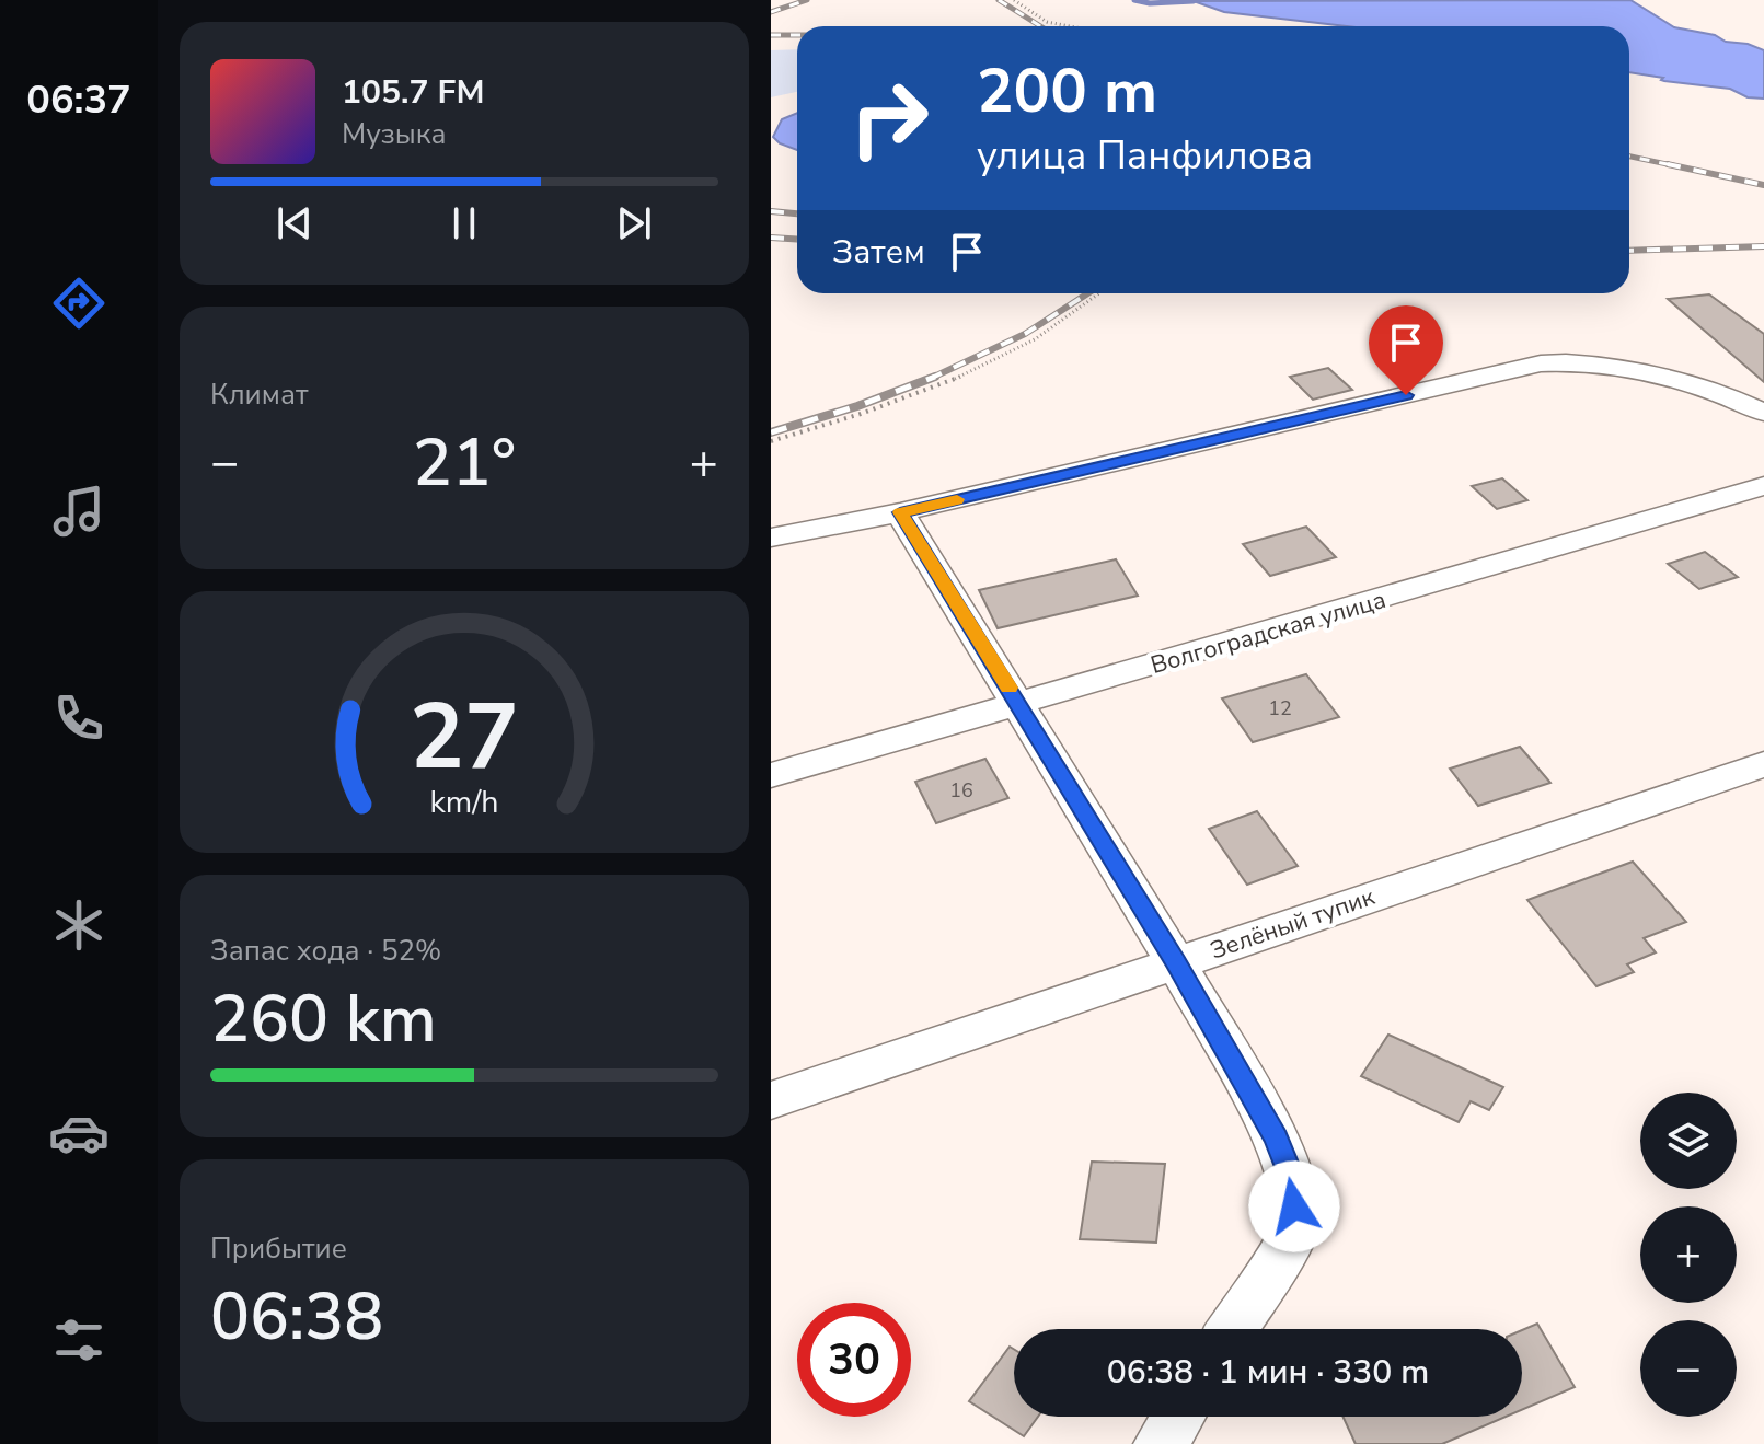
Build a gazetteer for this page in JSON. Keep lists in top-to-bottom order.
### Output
{
  "streets": {
    "street": ["Волгоградская улица", "Зелёный тупик"]
  },
  "house_numbers": ["12", "16"],
  "page": {
    "tabs": "06:37",
    "turn": ["200 m", "улица Панфилова"],
    "song": ["105.7 FM", "Музыка"],
    "then": "Затем",
    "tile": [
      "Климат",
      ["Запас хода · 52%", "260 km"],
      ["Прибытие", "06:38"]
    ],
    "heat": ["−", "21°", "+"],
    "map_buttons": ["+", "−"],
    "limit": "30",
    "trip": "06:38 · 1 мин · 330 m",
    "gauge": ["27", "km/h"]
  }
}
